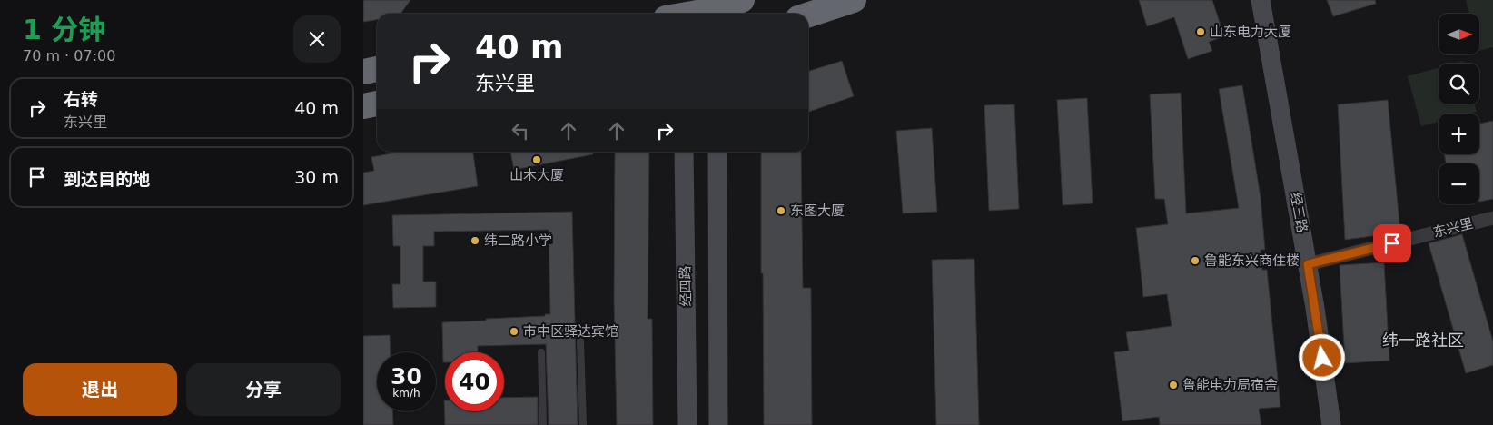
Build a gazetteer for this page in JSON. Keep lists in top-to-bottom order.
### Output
{
  "streets": {
    "main road": ["经三路", "经四路"],
    "street": ["东兴里"]
  },
  "crossings": [
    ["经三路", "东兴里"]
  ],
  "districts": ["纬一路社区"],
  "places": [
    "山东电力大厦",
    "山木大厦",
    "东图大厦",
    "纬二路小学",
    "鲁能东兴商住楼",
    "市中区驿达宾馆",
    "鲁能电力局宿舍"
  ],
  "north": "right",
  "page": {
    "heading": ["1 分钟", "70 m · 07:00"],
    "map_buttons": ["+", "−"],
    "turn": ["40 m", "东兴里"],
    "list": [
      {
        "name": "右转",
        "note": "东兴里",
        "value": "40 m"
      },
      {
        "name": "到达目的地",
        "value": "30 m"
      }
    ],
    "speed": "30 km/h",
    "limit": "40",
    "buttons": ["退出", "分享"]
  }
}
